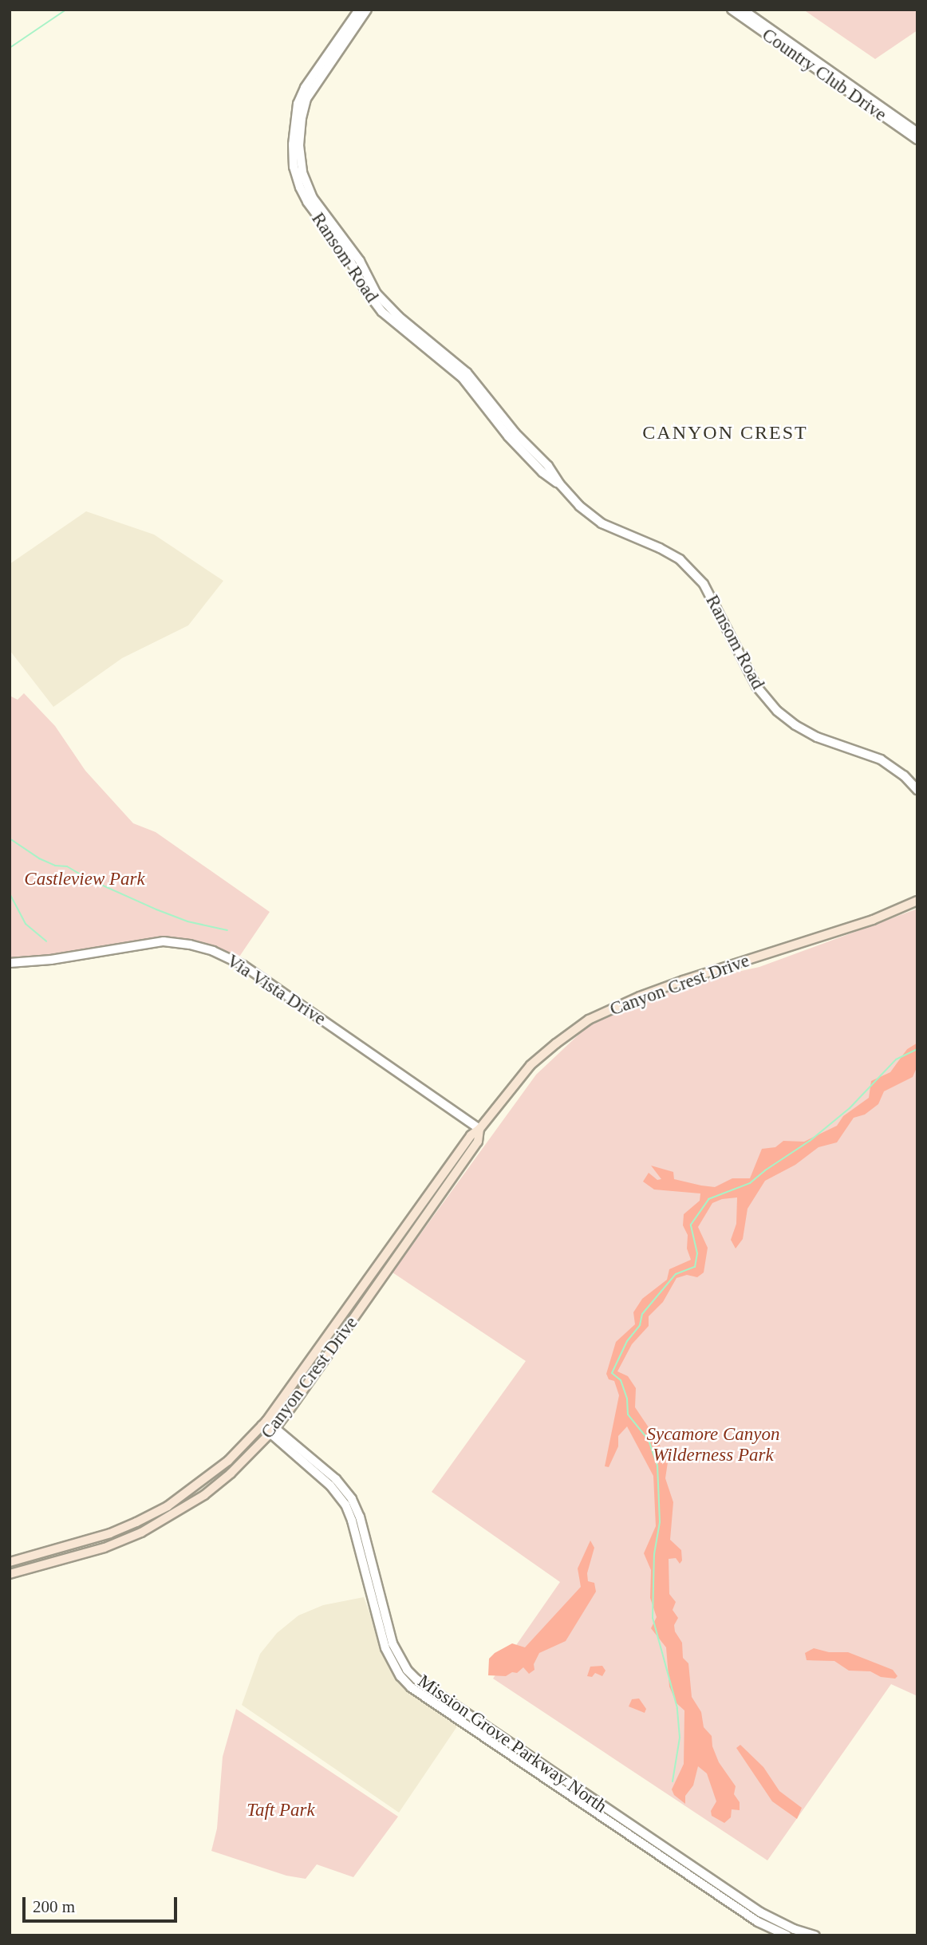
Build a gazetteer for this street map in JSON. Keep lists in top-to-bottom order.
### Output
{
  "streets": {
    "main road": ["Canyon Crest Drive"],
    "street": [
      "Country Club Drive",
      "Ransom Road",
      "Via Vista Drive",
      "Mission Grove Parkway North"
    ]
  },
  "crossings": [
    ["Canyon Crest Drive", "Via Vista Drive"],
    ["Canyon Crest Drive", "Mission Grove Parkway North"]
  ],
  "districts": ["CANYON CREST"],
  "parks": ["Castleview Park", "Sycamore Canyon Wilderness Park", "Taft Park"],
  "scale_bar": "200 m"
}
